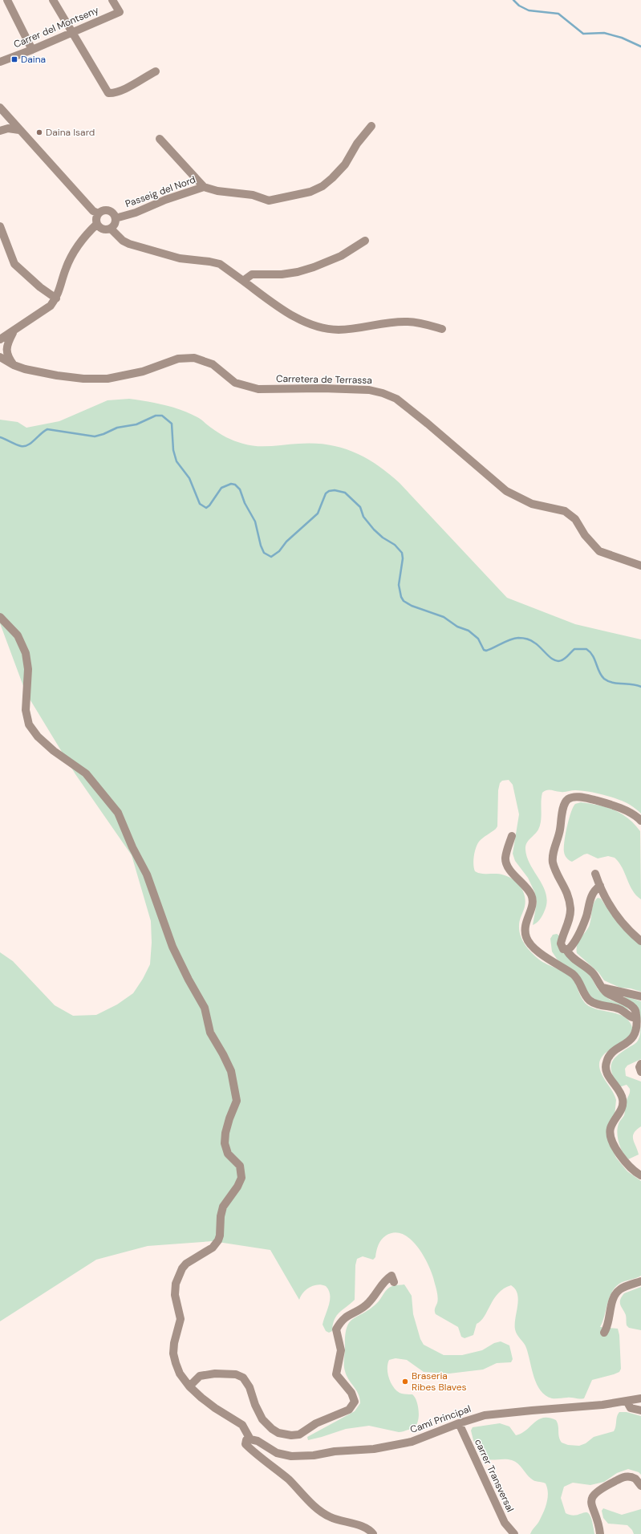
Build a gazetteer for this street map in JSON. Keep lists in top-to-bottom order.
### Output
{
  "streets": {
    "street": [
      "Carrer del Montseny",
      "Passeig del Nord",
      "Carretera de Terrassa",
      "Camí Principal",
      "carrer Transversal"
    ]
  },
  "crossings": [
    ["Camí Principal", "carrer Transversal"]
  ],
  "places": {
    "transit": ["Daina"],
    "other": ["Daina Isard", "Braseria Ribes Blaves"]
  }
}
